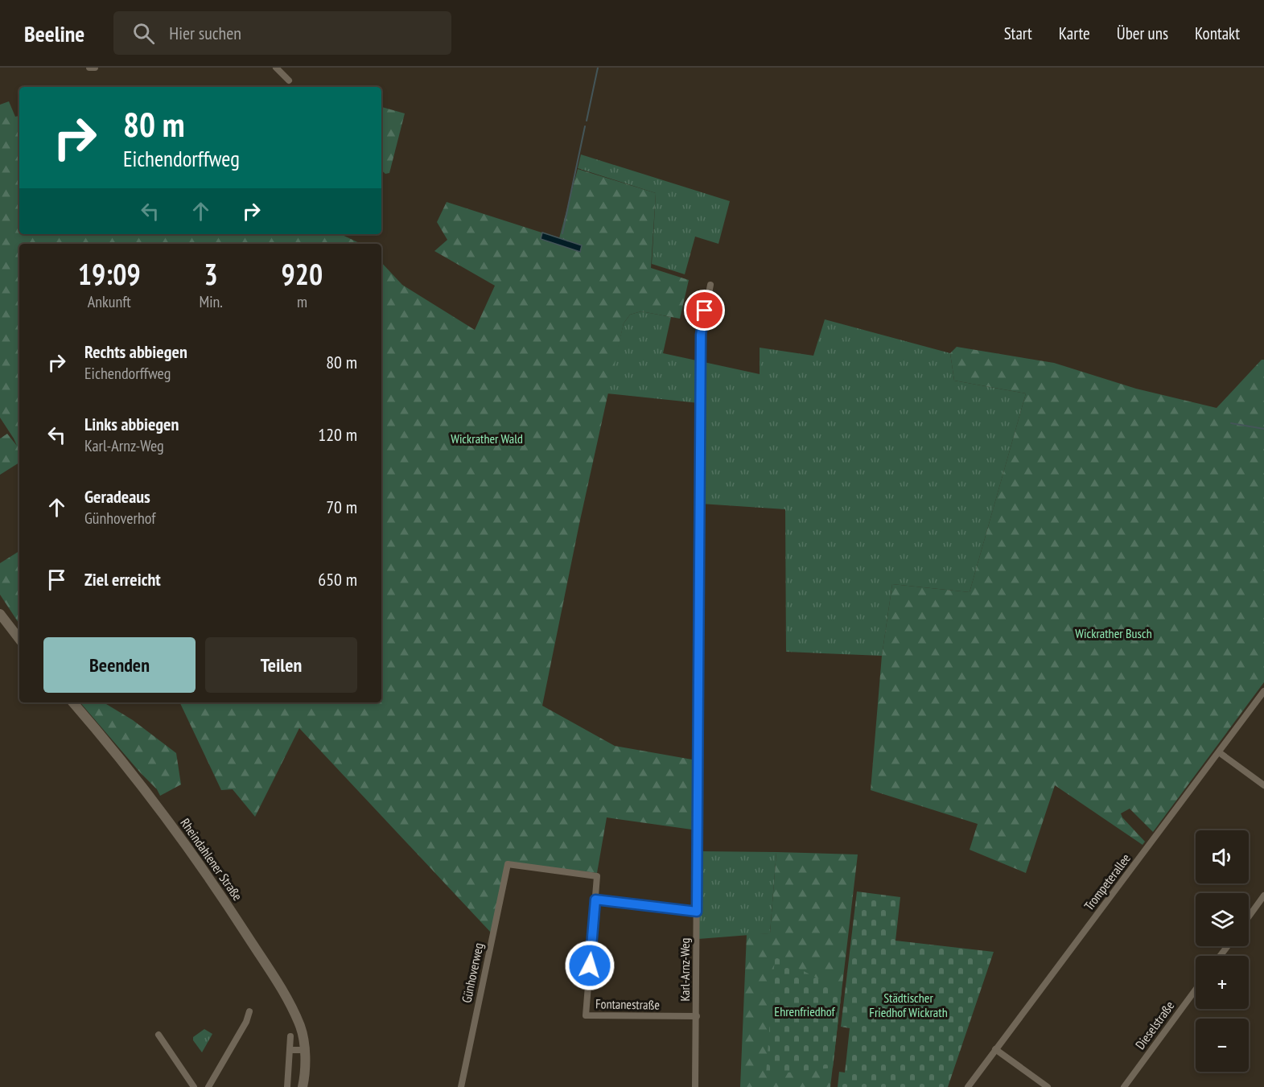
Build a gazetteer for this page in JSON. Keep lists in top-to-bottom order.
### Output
{
  "streets": {
    "main road": ["Rheindahlener Straße"],
    "street": [
      "Trompeterallee",
      "Karl-Arnz-Weg",
      "Günhoverweg",
      "Fontanestraße",
      "Dieselstraße"
    ]
  },
  "crossings": [
    ["Karl-Arnz-Weg", "Fontanestraße"],
    ["Günhoverweg", "Fontanestraße"]
  ],
  "parks": [
    "Wickrather Wald",
    "Wickrather Busch",
    "Städtischer Friedhof Wickrath",
    "Ehrenfriedhof"
  ],
  "page": {
    "header": "Beeline",
    "search": "Hier suchen",
    "nav": [
      "Start",
      "Karte",
      "Über uns",
      "Kontakt"
    ],
    "turn": ["80 m", "Eichendorffweg"],
    "eta": [
      "19:09",
      "Ankunft",
      "3",
      "Min.",
      "920",
      "m"
    ],
    "list": [
      {
        "name": "Rechts abbiegen",
        "note": "Eichendorffweg",
        "value": "80 m"
      },
      {
        "name": "Links abbiegen",
        "note": "Karl-Arnz-Weg",
        "value": "120 m"
      },
      {
        "name": "Geradeaus",
        "note": "Günhoverhof",
        "value": "70 m"
      },
      {
        "name": "Ziel erreicht",
        "value": "650 m"
      }
    ],
    "buttons": ["Beenden", "Teilen"],
    "map_buttons": ["+", "−"]
  }
}
